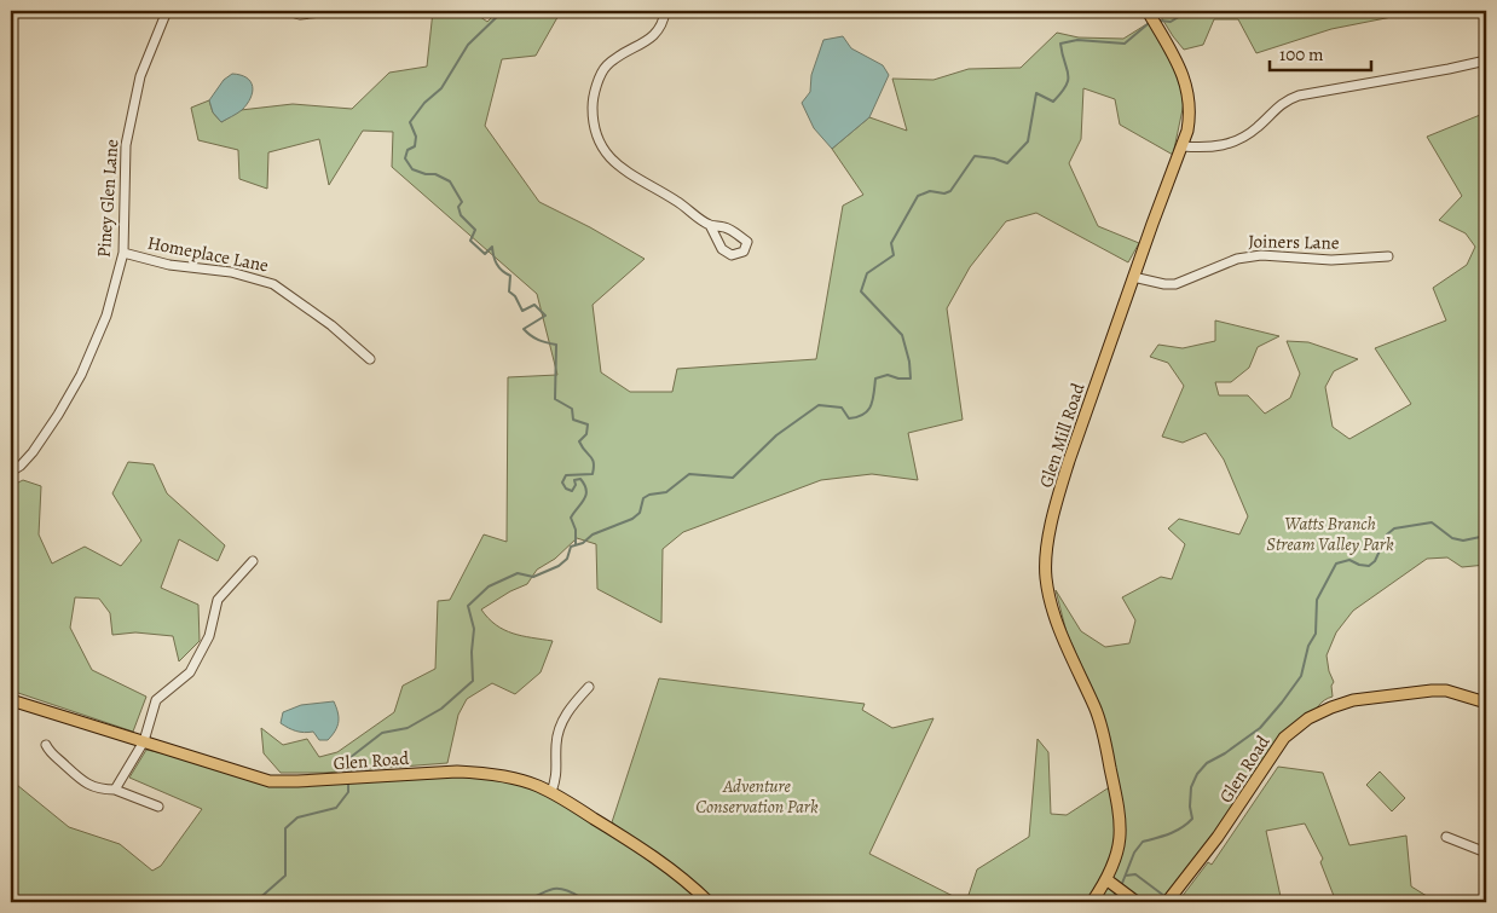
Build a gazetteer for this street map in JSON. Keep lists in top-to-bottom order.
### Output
{
  "streets": {
    "main road": ["Glen Mill Road", "Glen Road"],
    "street": ["Piney Glen Lane", "Joiners Lane", "Homeplace Lane"]
  },
  "crossings": [
    ["Piney Glen Lane", "Homeplace Lane"],
    ["Joiners Lane", "Glen Mill Road"]
  ],
  "parks": ["Watts Branch Stream Valley Park", "Adventure Conservation Park"],
  "scale_bar": "100 m"
}
